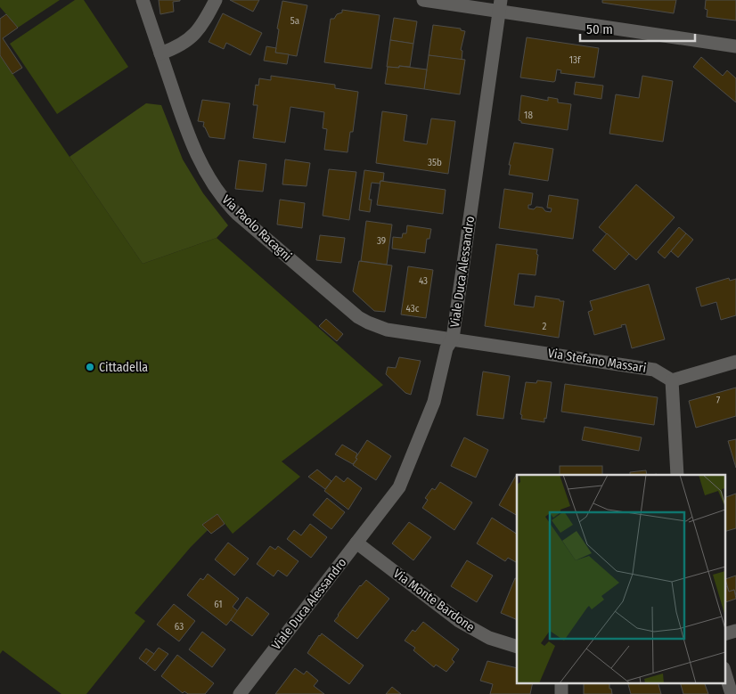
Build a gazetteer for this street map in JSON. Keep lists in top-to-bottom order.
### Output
{
  "streets": {
    "street": [
      "Via Paolo Racagni",
      "Viale Duca Alessandro",
      "Via Stefano Massari",
      "Via Monte Bardone"
    ]
  },
  "crossings": [
    ["Via Paolo Racagni", "Viale Duca Alessandro"],
    ["Via Paolo Racagni", "Via Stefano Massari"],
    ["Viale Duca Alessandro", "Via Stefano Massari"],
    ["Viale Duca Alessandro", "Via Monte Bardone"]
  ],
  "places": ["Cittadella"],
  "house_numbers": [
    "5a",
    "13f",
    "18",
    "35b",
    "39",
    "43",
    "43c",
    "2",
    "7",
    "61",
    "63"
  ],
  "scale_bar": "50 m"
}
